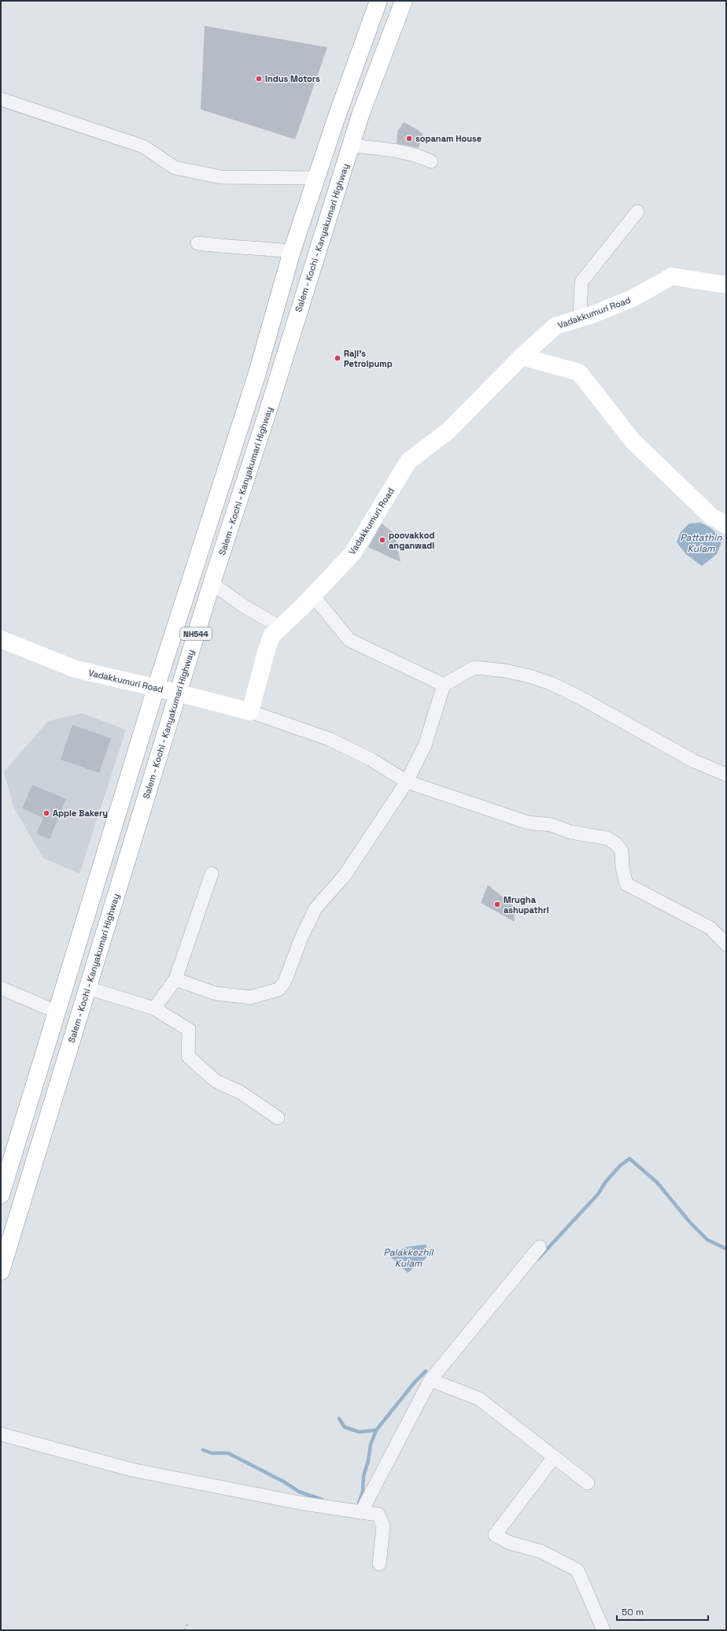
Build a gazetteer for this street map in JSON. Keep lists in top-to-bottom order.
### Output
{
  "streets": {
    "main road": ["Salem - Kochi - Kanyakumari Highway", "Vadakkumuri Road", "NH544"]
  },
  "crossings": [
    ["Salem - Kochi - Kanyakumari Highway", "Vadakkumuri Road"],
    ["Vadakkumuri Road", "NH544"]
  ],
  "water": ["Pattathin Kulam", "Palakkezhil Kulam"],
  "places": [
    "Indus Motors",
    "sopanam House",
    "Raji's Petrolpump",
    "poovakkod anganwadi",
    "Apple Bakery",
    "Mrugha ashupathri"
  ],
  "scale_bar": "50 m"
}
